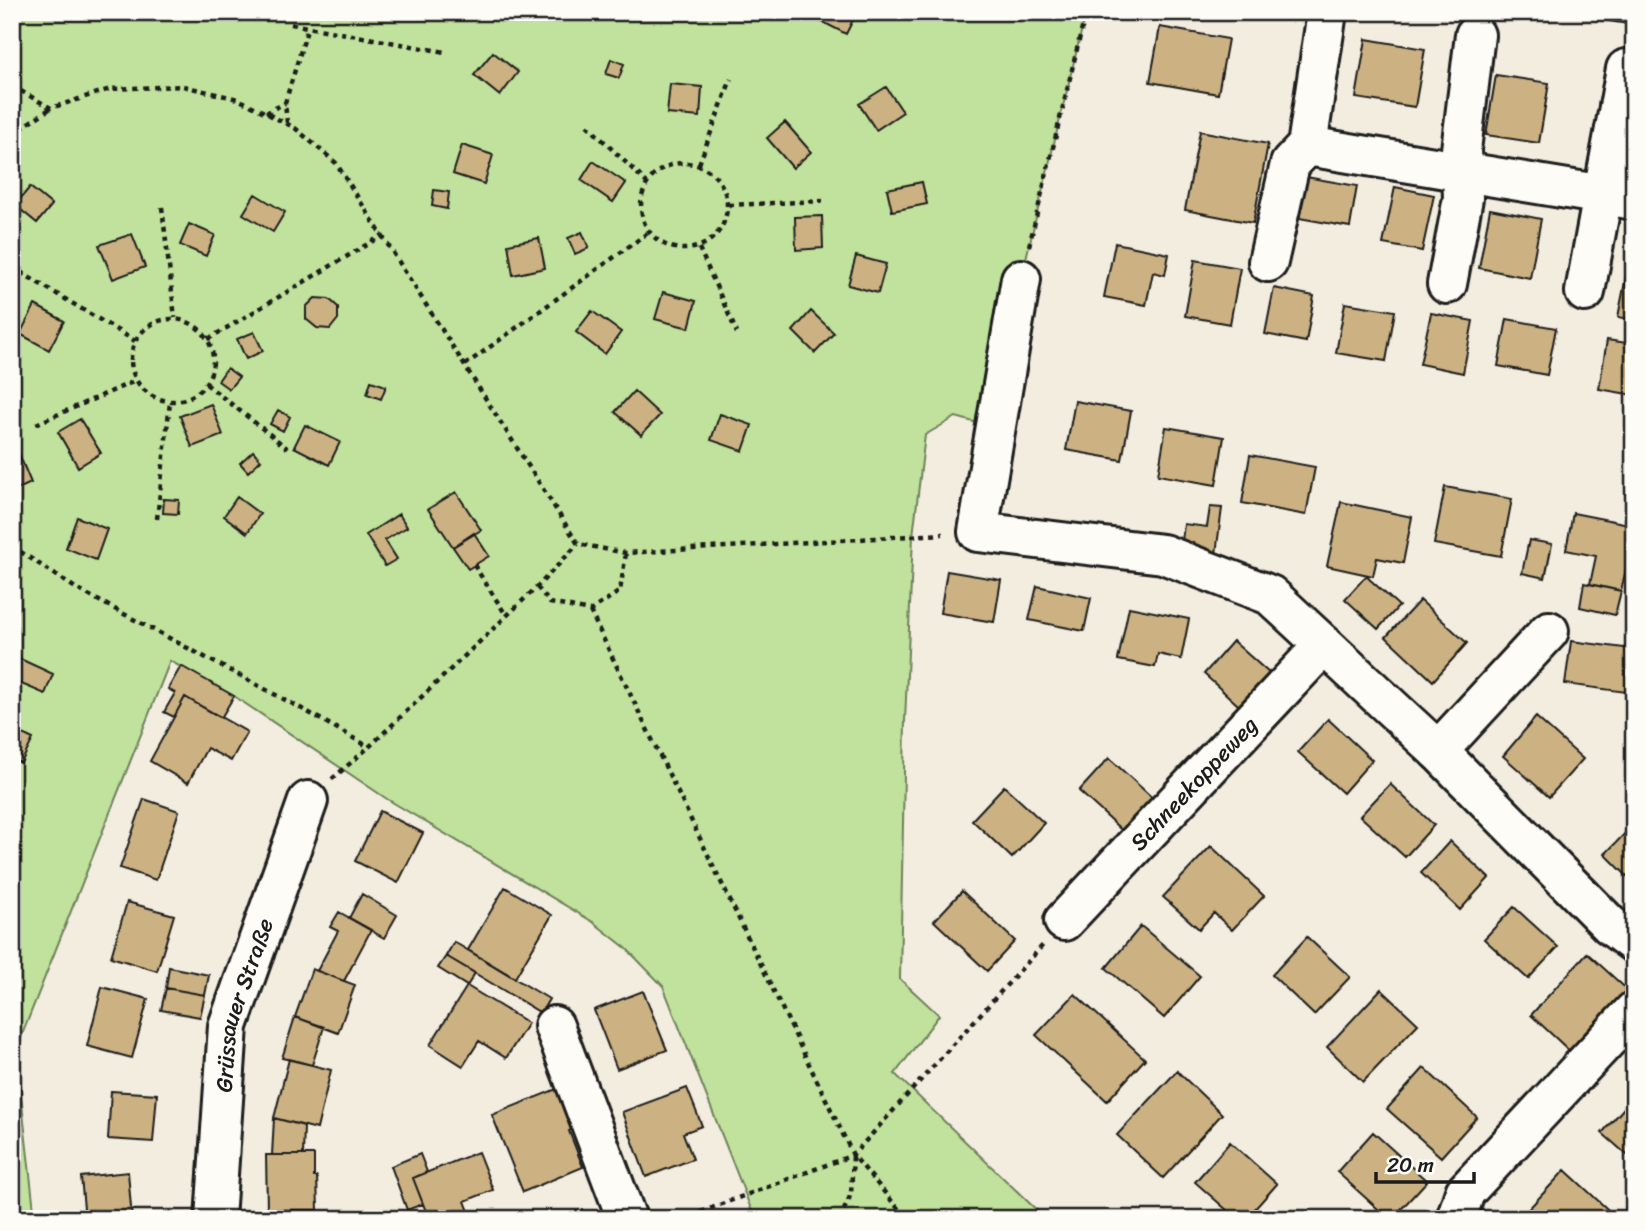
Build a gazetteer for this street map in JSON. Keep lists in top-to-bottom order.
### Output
{
  "streets": {
    "street": ["Schneekoppeweg", "Grüssauer Straße"]
  },
  "scale_bar": "20 m"
}
